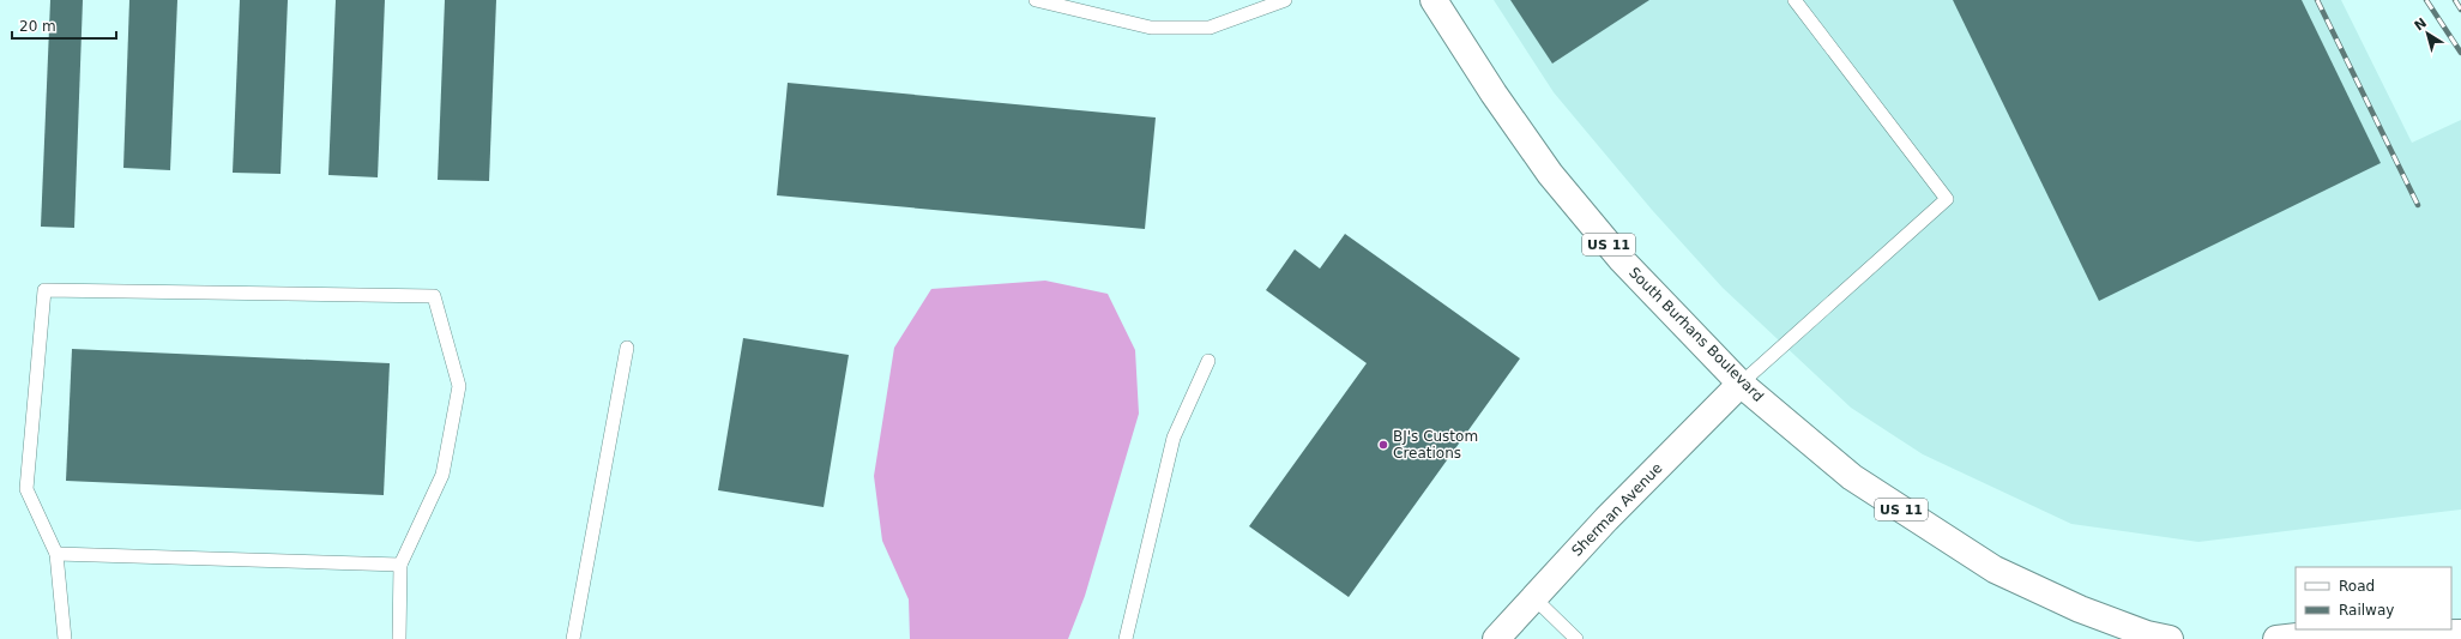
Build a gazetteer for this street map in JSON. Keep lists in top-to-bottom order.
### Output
{
  "streets": {
    "main road": ["US 11", "South Burhans Boulevard", "Sherman Avenue"]
  },
  "crossings": [
    ["South Burhans Boulevard", "Sherman Avenue"]
  ],
  "places": ["BJ's Custom Creations"],
  "legend": ["Road", "Railway"],
  "scale_bar": "20 m",
  "north": "top left"
}
